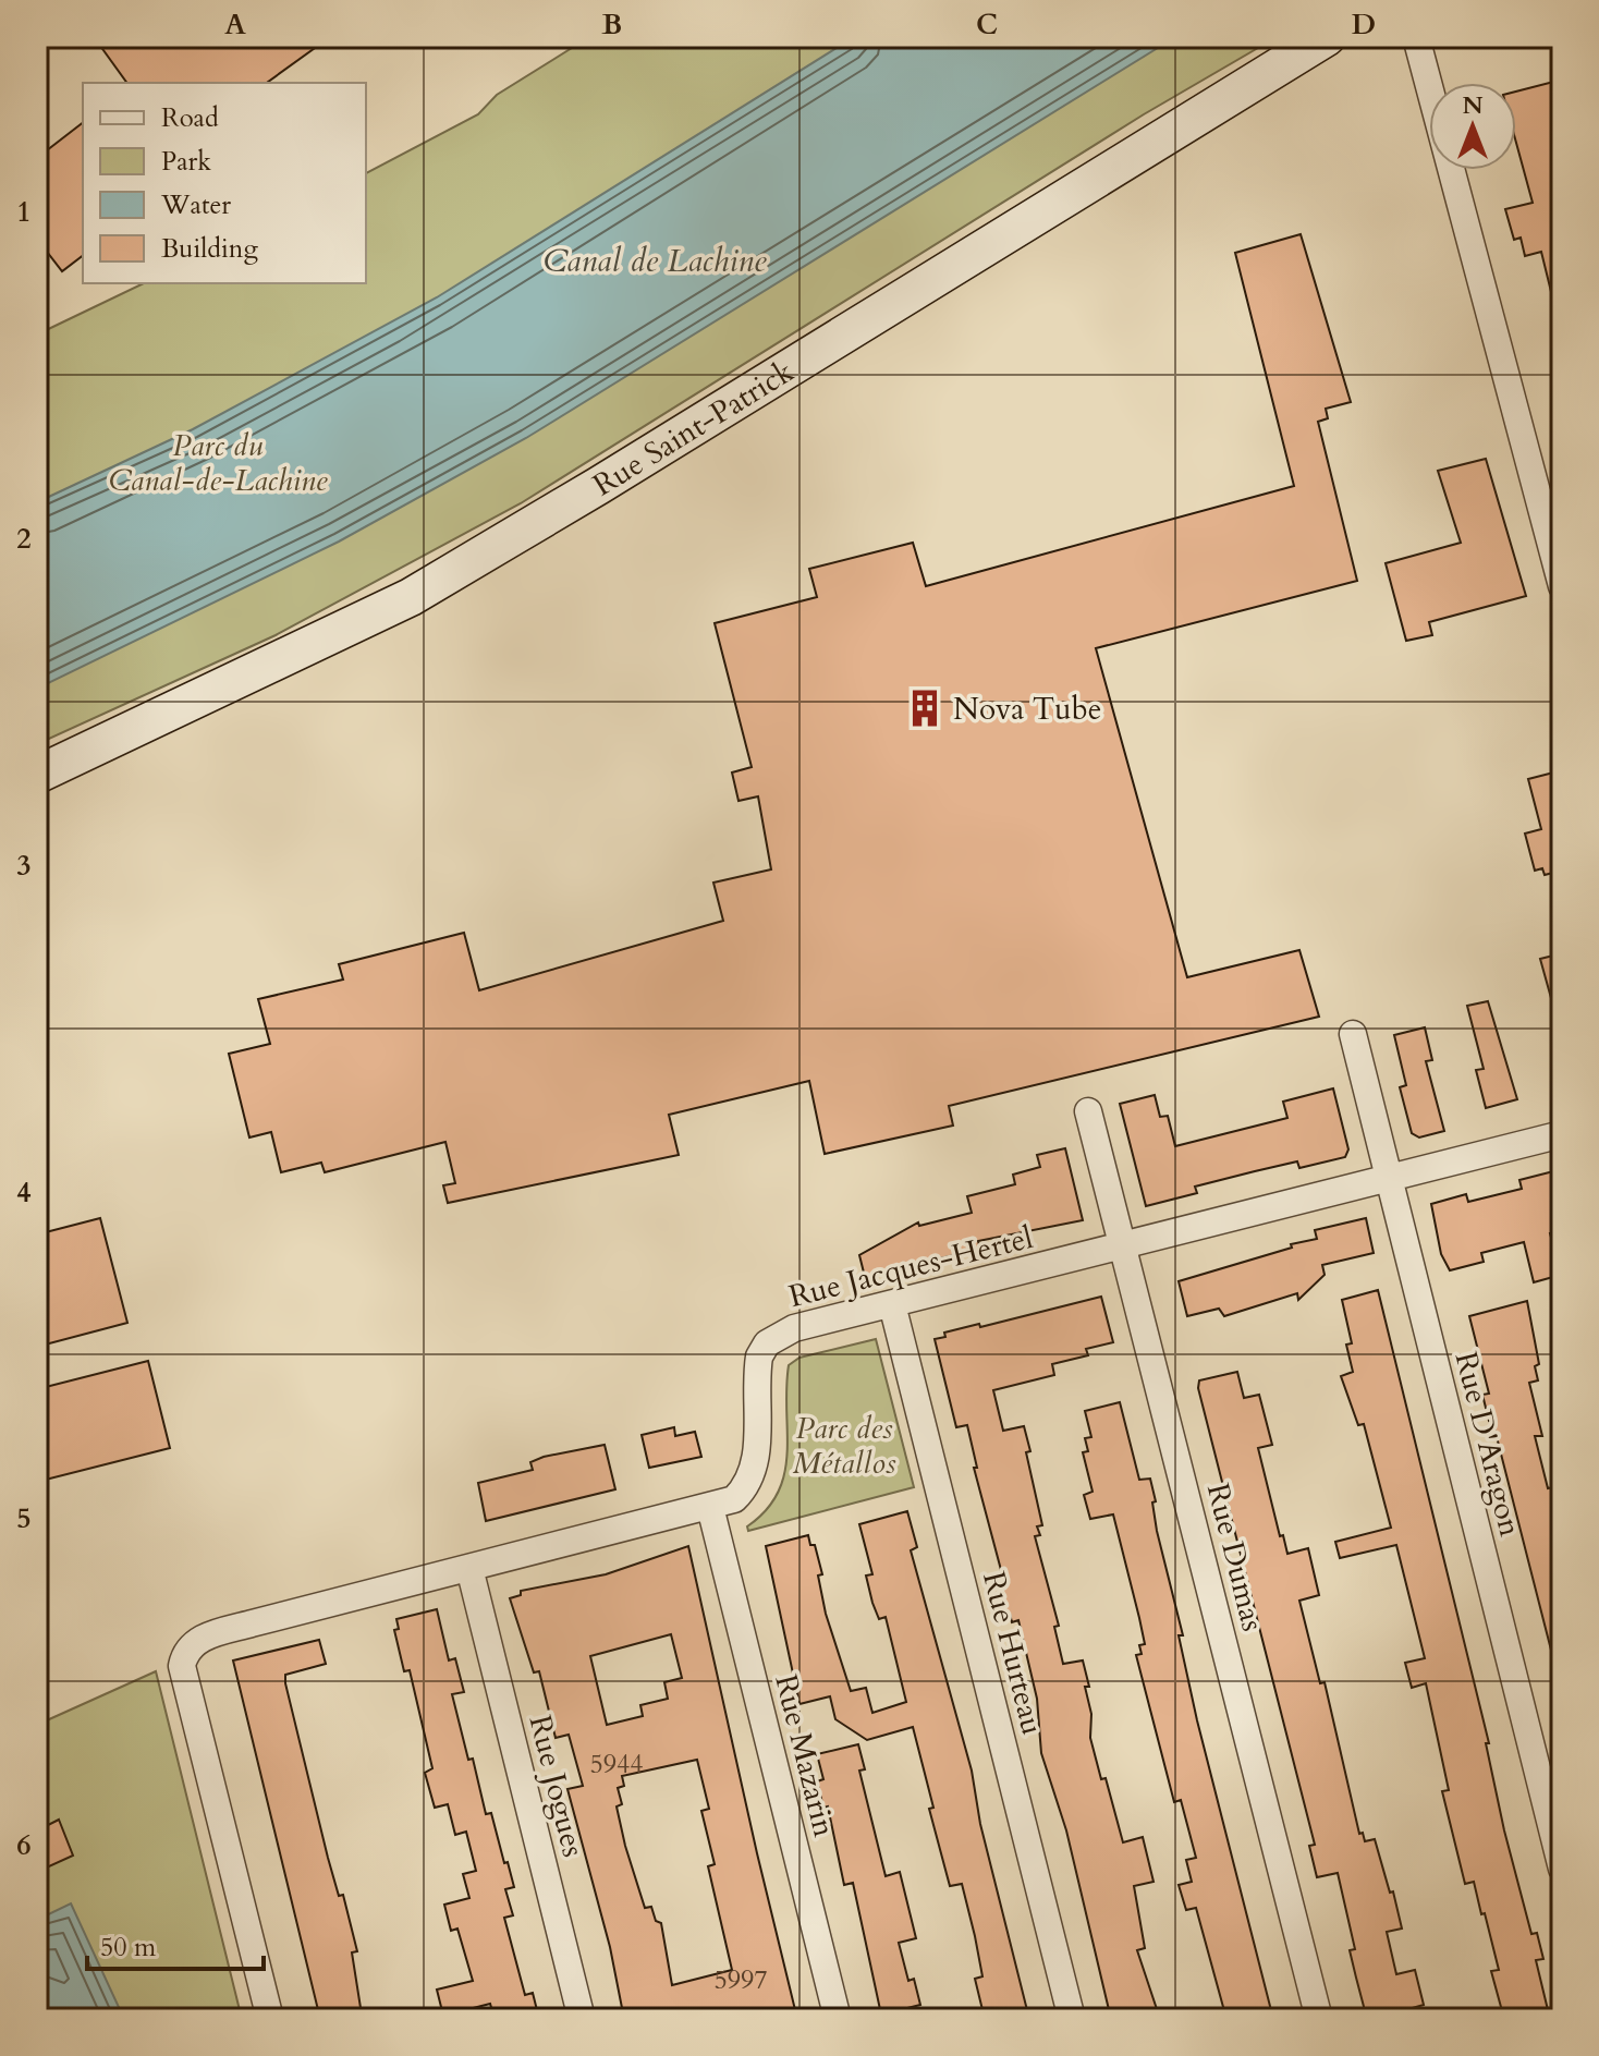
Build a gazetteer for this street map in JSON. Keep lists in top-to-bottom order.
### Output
{
  "streets": {
    "main road": ["Rue Saint-Patrick"],
    "street": [
      "Rue Jacques-Hertel",
      "Rue D'Aragon",
      "Rue Dumas",
      "Rue Hurteau",
      "Rue Mazarin",
      "Rue Jogues"
    ]
  },
  "crossings": [
    ["Rue Jacques-Hertel", "Rue D'Aragon"],
    ["Rue Jacques-Hertel", "Rue Dumas"],
    ["Rue Jacques-Hertel", "Rue Hurteau"],
    ["Rue Jacques-Hertel", "Rue Mazarin"],
    ["Rue Jacques-Hertel", "Rue Jogues"]
  ],
  "water": ["Canal de Lachine"],
  "parks": ["Parc du Canal-de-Lachine", "Parc des Métallos"],
  "places": {
    "building": ["Nova Tube"]
  },
  "house_numbers": ["5944", "5997"],
  "legend": [
    "Road",
    "Park",
    "Water",
    "Building"
  ],
  "scale_bar": "50 m",
  "north": "top",
  "grid": {
    "columns": [
      "A",
      "B",
      "C",
      "D"
    ],
    "rows": [
      "1",
      "2",
      "3",
      "4",
      "5",
      "6"
    ]
  }
}
